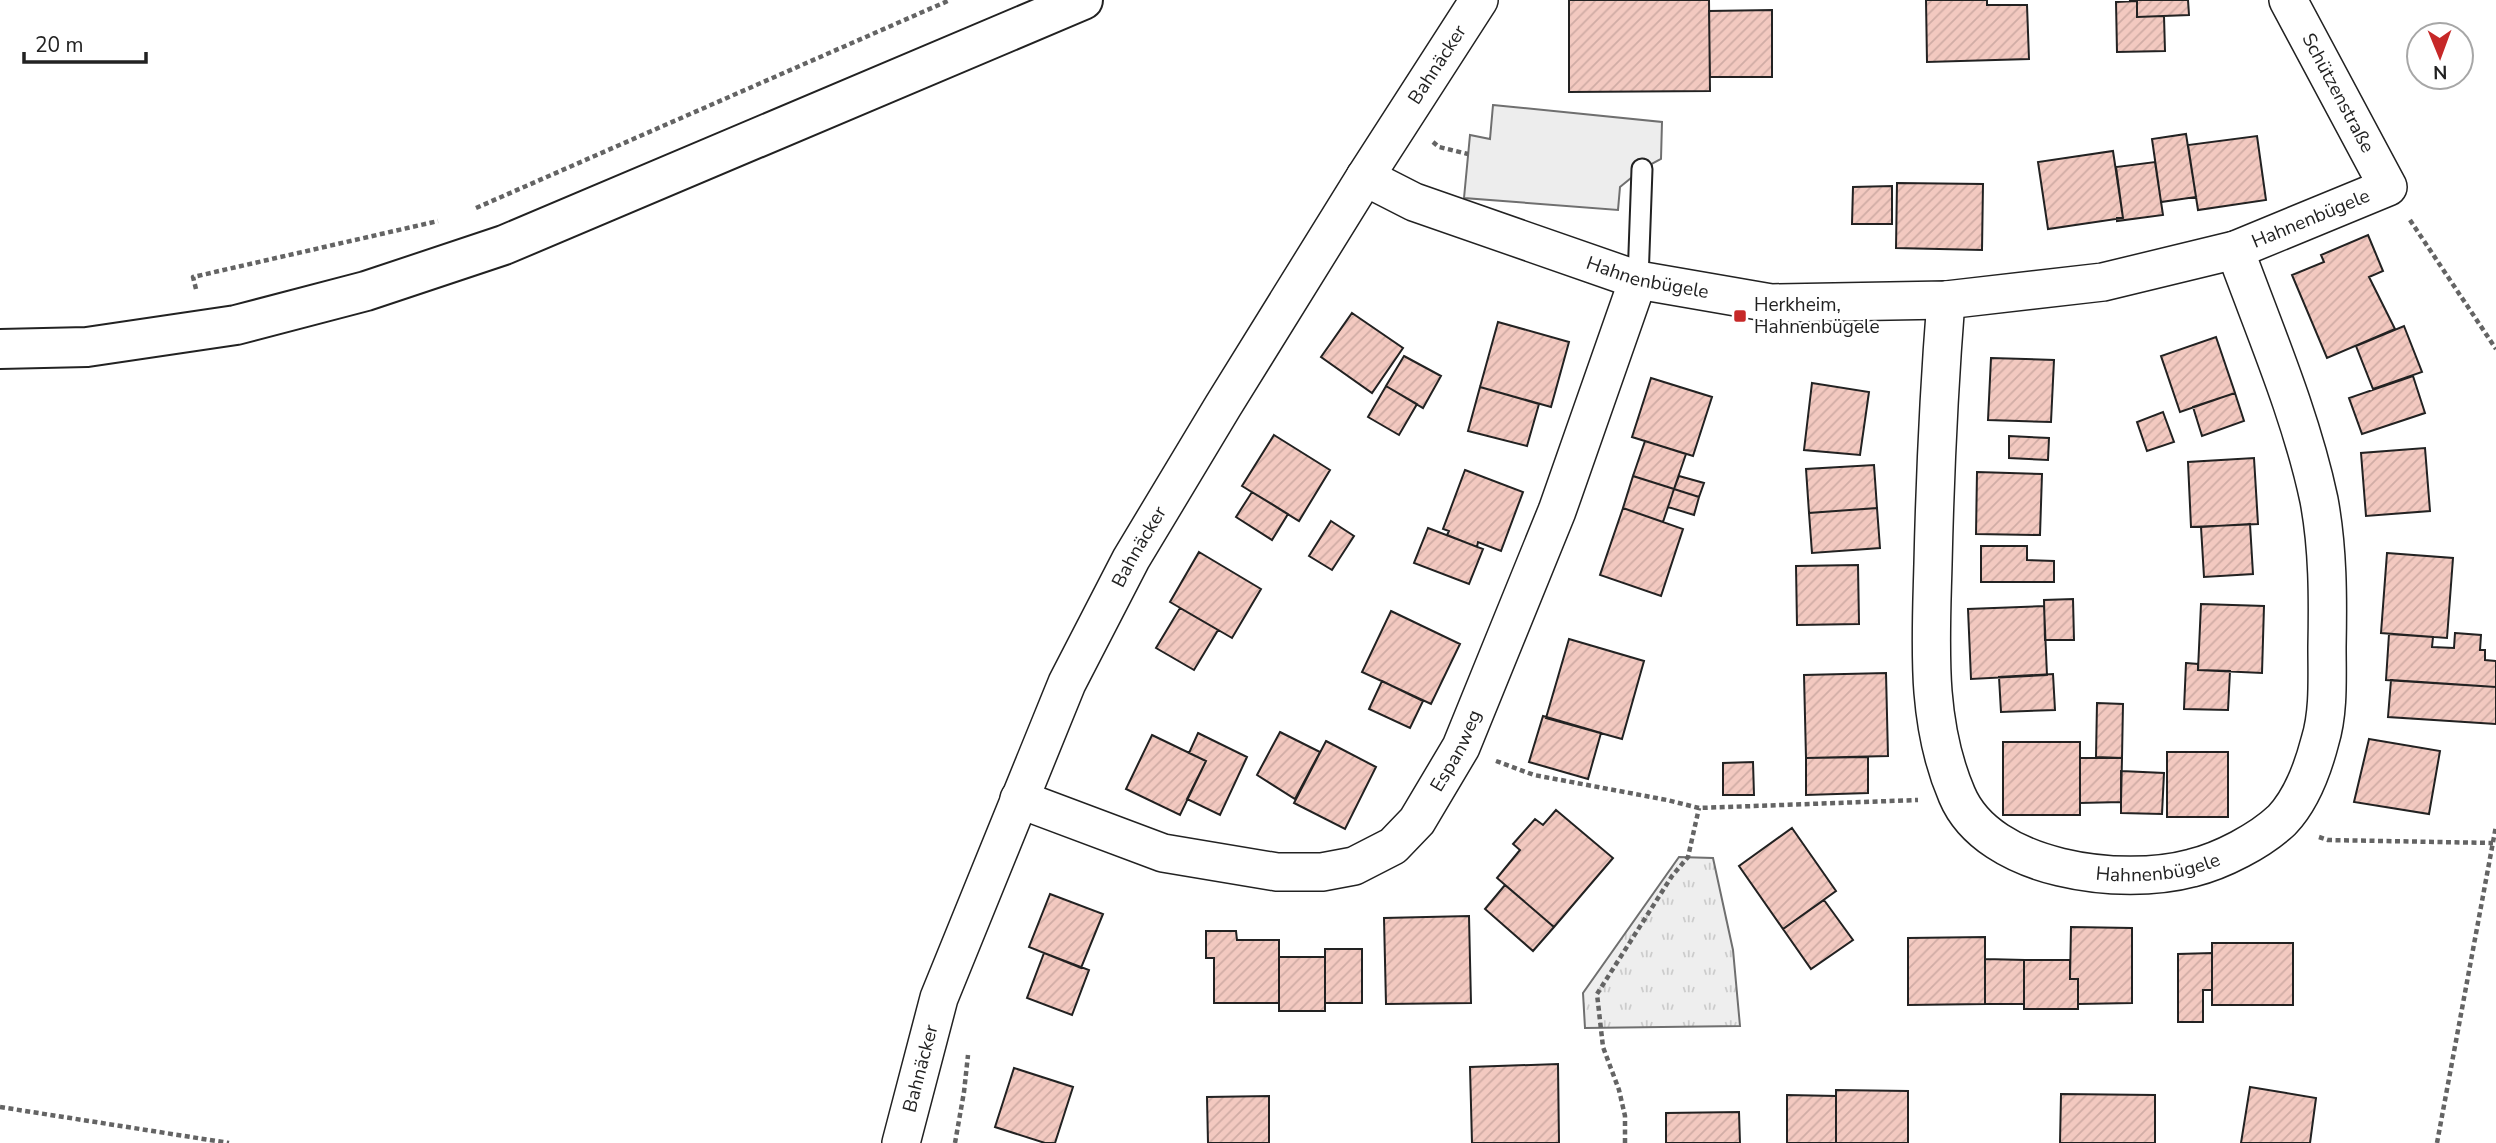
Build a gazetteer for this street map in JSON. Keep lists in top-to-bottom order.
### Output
{
  "streets": {
    "street": [
      "Bahnäcker",
      "Schützenstraße",
      "Hahnenbügele",
      "Espanweg"
    ]
  },
  "crossings": [
    ["Bahnäcker", "Hahnenbügele"],
    ["Bahnäcker", "Espanweg"],
    ["Schützenstraße", "Hahnenbügele"],
    ["Hahnenbügele", "Espanweg"]
  ],
  "places": {
    "transit": ["Herkheim, Hahnenbügele"]
  },
  "scale_bar": "20 m",
  "north": "bottom"
}
